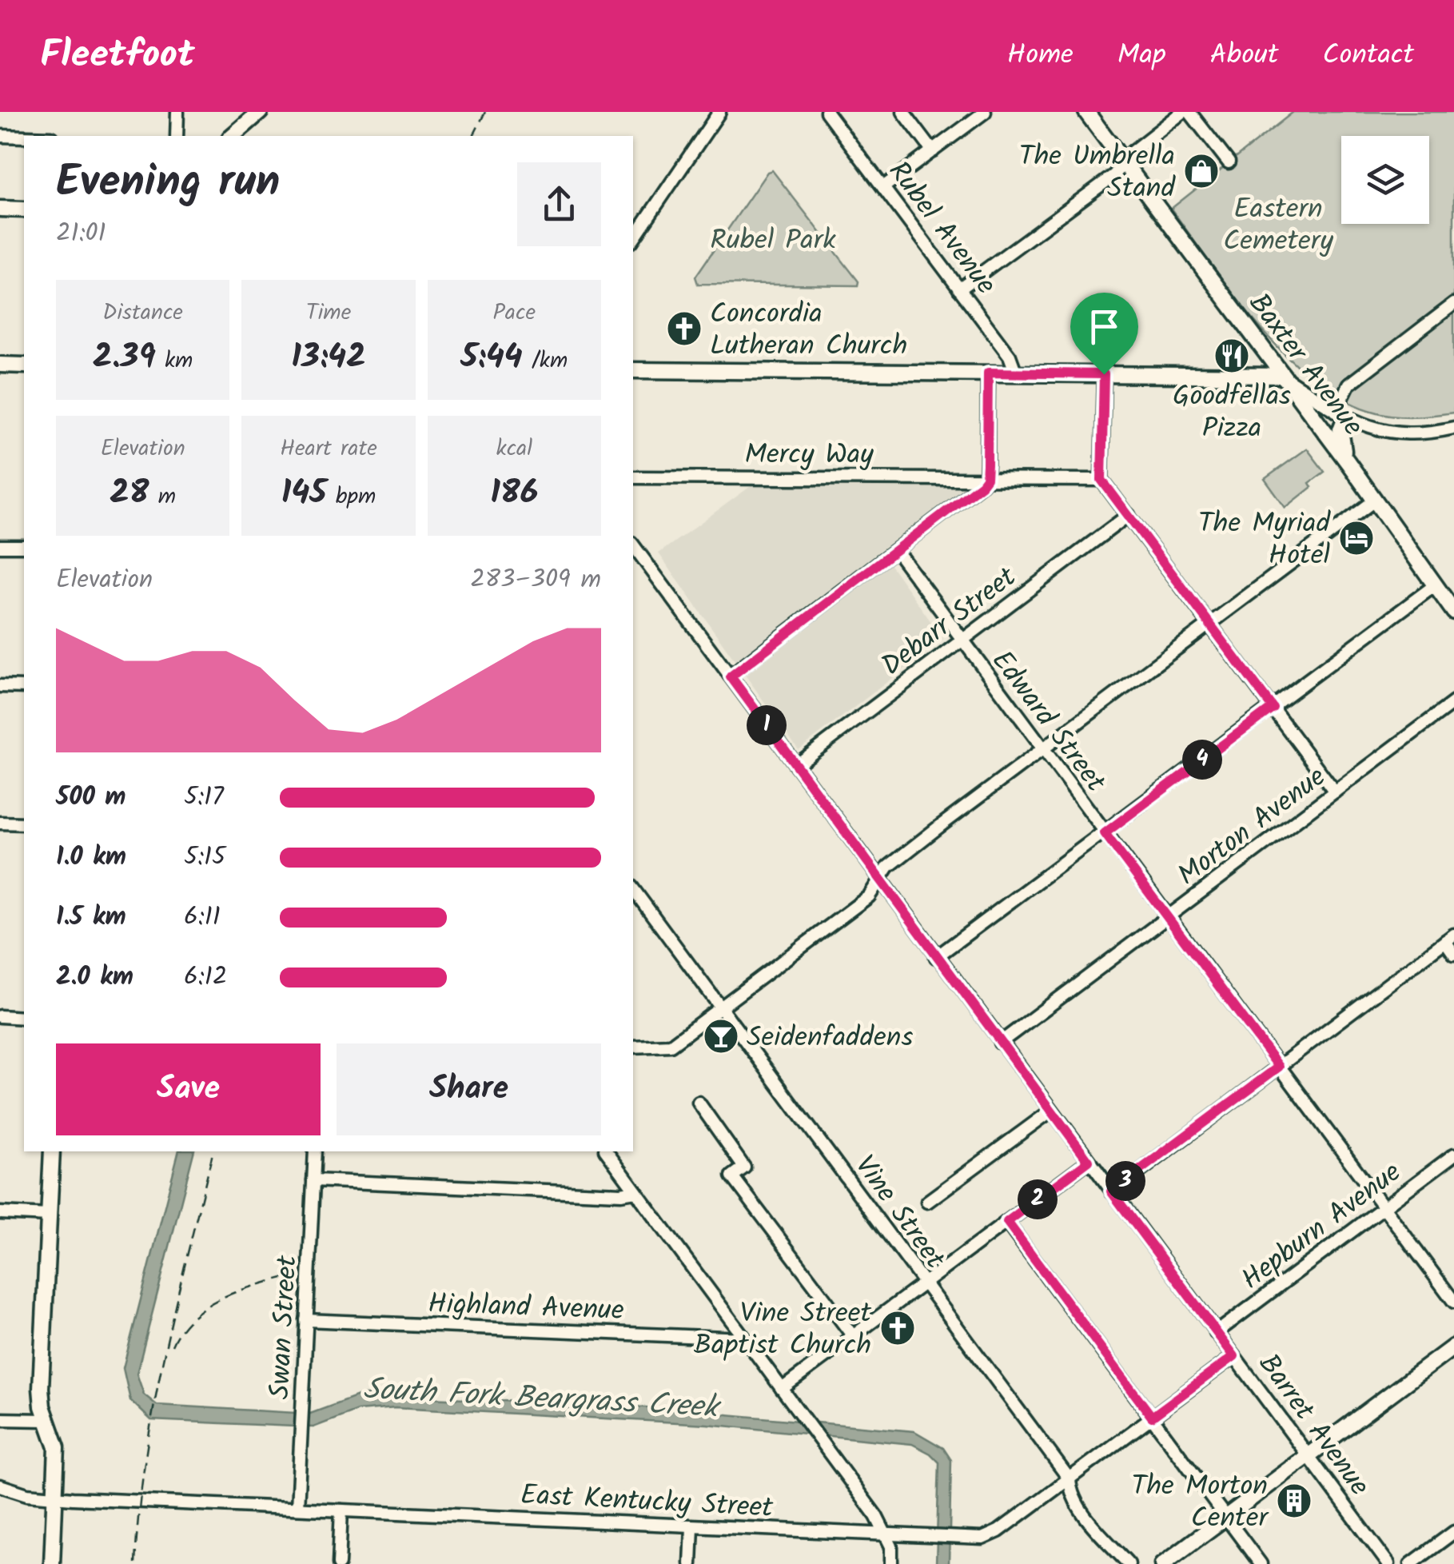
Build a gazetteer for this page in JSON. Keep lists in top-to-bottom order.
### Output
{
  "streets": {
    "main road": ["Baxter Avenue"],
    "street": [
      "Rubel Avenue",
      "Mercy Way",
      "Debarr Street",
      "Edward Street",
      "Morton Avenue",
      "Vine Street",
      "Hepburn Avenue",
      "Highland Avenue",
      "Swan Street",
      "Barret Avenue",
      "East Kentucky Street"
    ]
  },
  "crossings": [
    ["Debarr Street", "Edward Street"],
    ["Debarr Street", "Barret Avenue"],
    ["Edward Street", "Morton Avenue"],
    ["Edward Street", "Hepburn Avenue"],
    ["Morton Avenue", "Barret Avenue"],
    ["Vine Street", "East Kentucky Street"],
    ["Hepburn Avenue", "Barret Avenue"],
    ["Highland Avenue", "Swan Street"],
    ["Swan Street", "East Kentucky Street"],
    ["Barret Avenue", "East Kentucky Street"]
  ],
  "water": ["South Fork Beargrass Creek"],
  "parks": ["Eastern Cemetery", "Rubel Park"],
  "places": {
    "shop": ["The Umbrella Stand"],
    "church": ["Concordia Lutheran Church", "Vine Street Baptist Church"],
    "restaurant": ["Goodfellas Pizza"],
    "hotel": ["The Myriad Hotel"],
    "bar": ["Seidenfaddens"],
    "building": ["The Morton Center"]
  },
  "page": {
    "header": "Fleetfoot",
    "nav": [
      "Home",
      "Map",
      "About",
      "Contact"
    ],
    "heading": ["Evening run", "21:01"],
    "stats": [
      ["Distance", "2.39 km"],
      ["Time", "13:42"],
      ["Pace", "5:44 /km"],
      ["Elevation", "28 m"],
      ["Heart rate", "145 bpm"],
      ["kcal", "186"]
    ],
    "chart": ["Elevation", "283–309 m"],
    "pins": [
      "1",
      "4",
      "3",
      "2"
    ],
    "list": [
      {
        "name": "500 m",
        "note": "5:17"
      },
      {
        "name": "1.0 km",
        "note": "5:15"
      },
      {
        "name": "1.5 km",
        "note": "6:11"
      },
      {
        "name": "2.0 km",
        "note": "6:12"
      }
    ],
    "buttons": ["Save", "Share"]
  }
}
